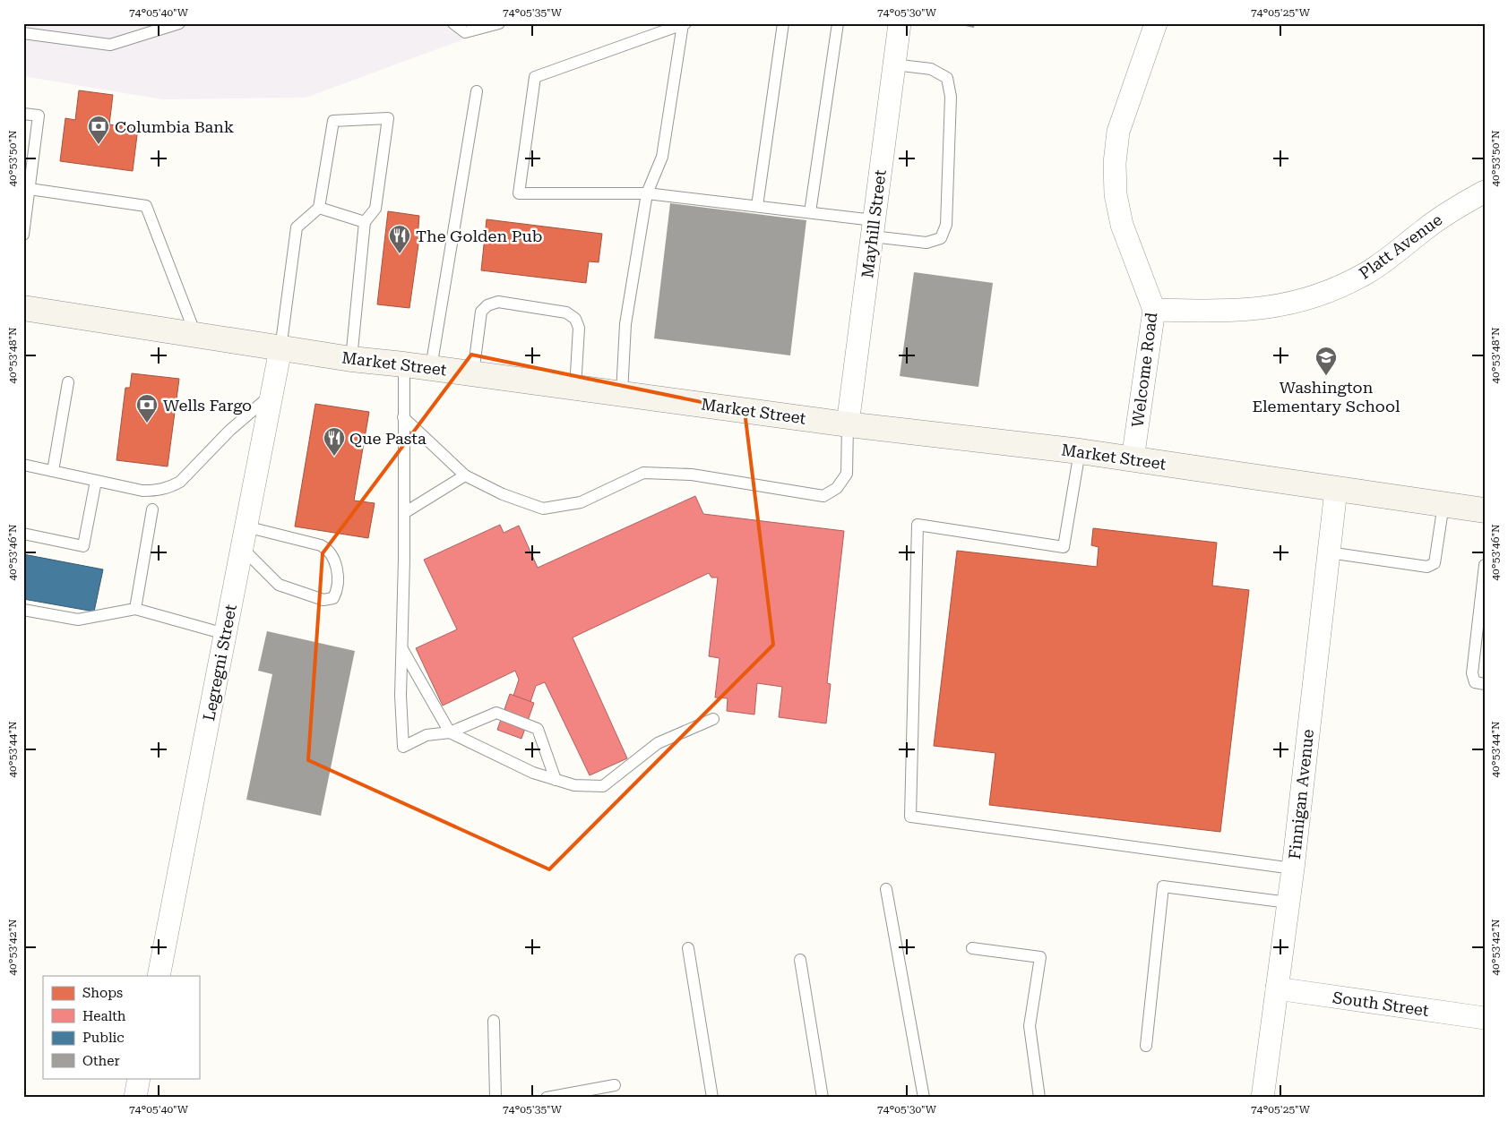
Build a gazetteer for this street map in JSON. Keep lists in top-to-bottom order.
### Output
{
  "streets": {
    "main road": ["Market Street"],
    "street": [
      "Mayhill Street",
      "Platt Avenue",
      "Welcome Road",
      "Legregni Street",
      "Finnigan Avenue",
      "South Street"
    ]
  },
  "crossings": [
    ["Mayhill Street", "Market Street"],
    ["Platt Avenue", "Welcome Road"],
    ["Market Street", "Welcome Road"],
    ["Market Street", "Legregni Street"],
    ["Market Street", "Finnigan Avenue"],
    ["Finnigan Avenue", "South Street"]
  ],
  "places": {
    "bank": ["Columbia Bank", "Wells Fargo"],
    "restaurant": ["The Golden Pub", "Que Pasta"],
    "school or university": ["Washington Elementary School"]
  },
  "legend": [
    "Shops",
    "Health",
    "Public",
    "Other"
  ],
  "coordinates": [
    "74°05'40\"W",
    "74°05'35\"W",
    "74°05'30\"W",
    "74°05'25\"W",
    "40°53'50\"N",
    "40°53'48\"N",
    "40°53'46\"N",
    "40°53'44\"N",
    "40°53'42\"N"
  ]
}
